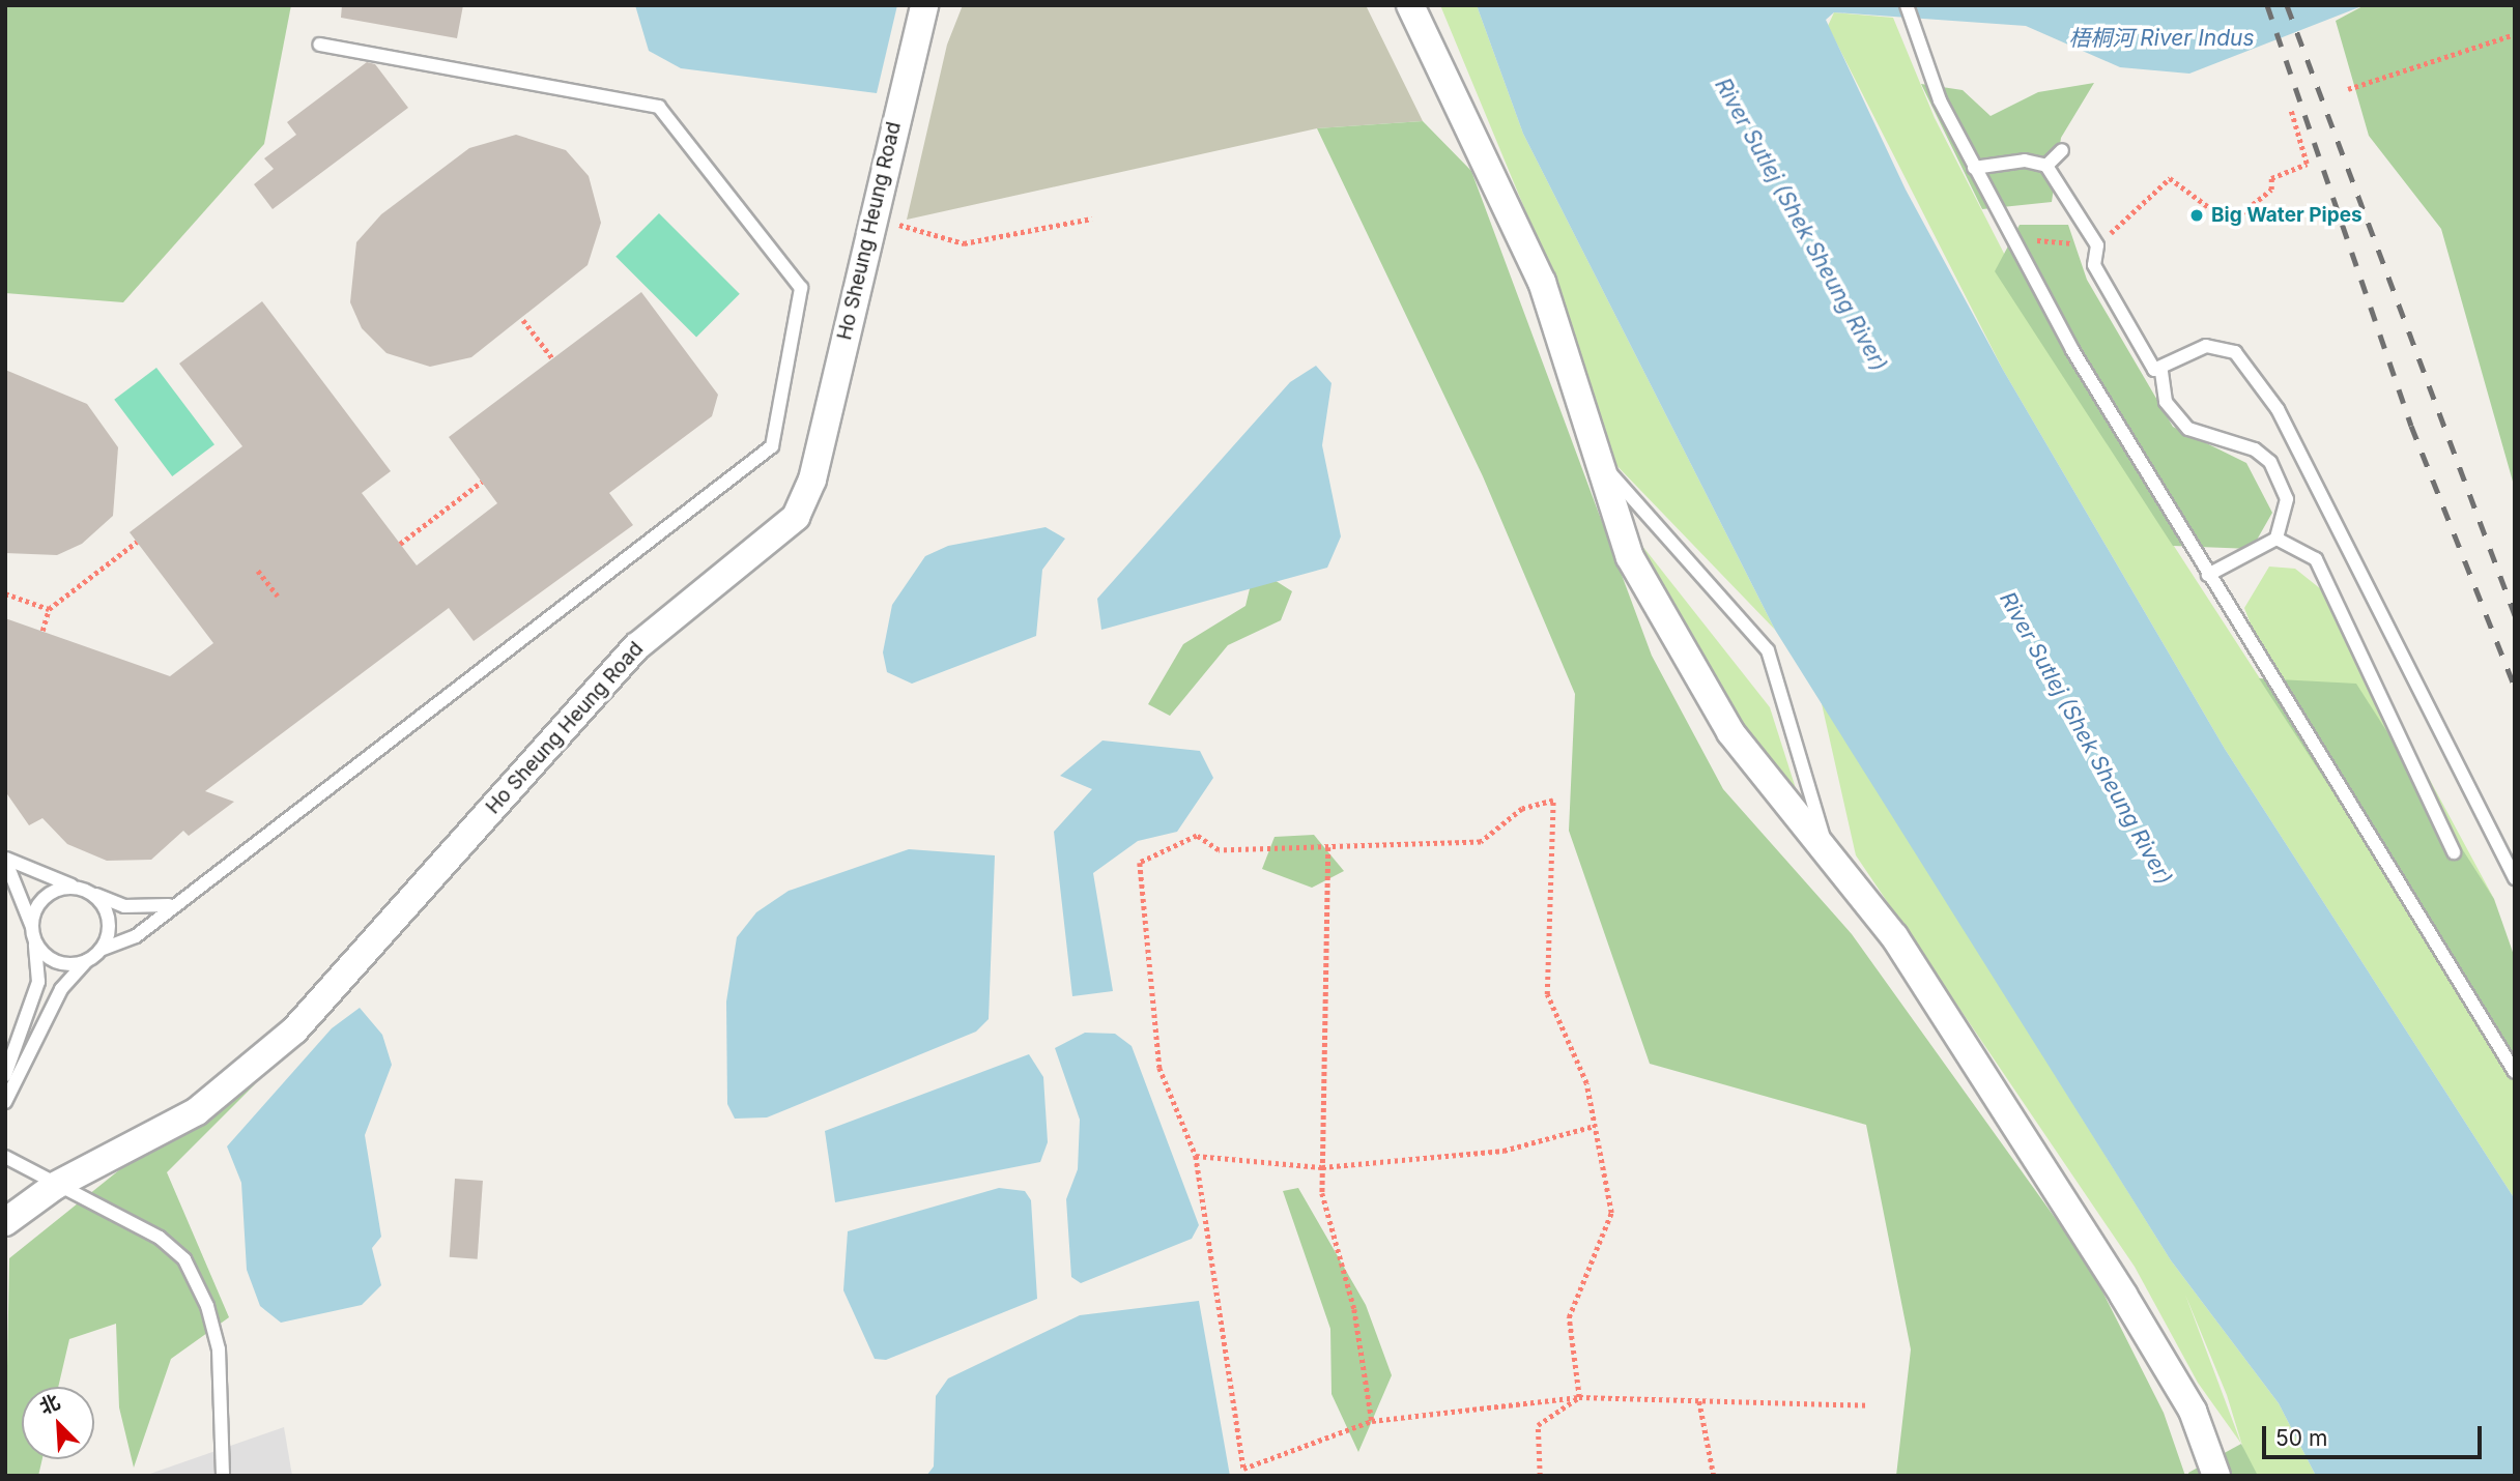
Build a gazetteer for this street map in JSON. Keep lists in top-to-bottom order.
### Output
{
  "streets": {
    "street": ["Ho Sheung Heung Road"]
  },
  "water": ["梧桐河 River Indus", "River Sutlej (Shek Sheung River)"],
  "places": ["Big Water Pipes"],
  "scale_bar": "50 m",
  "north": "top left"
}
